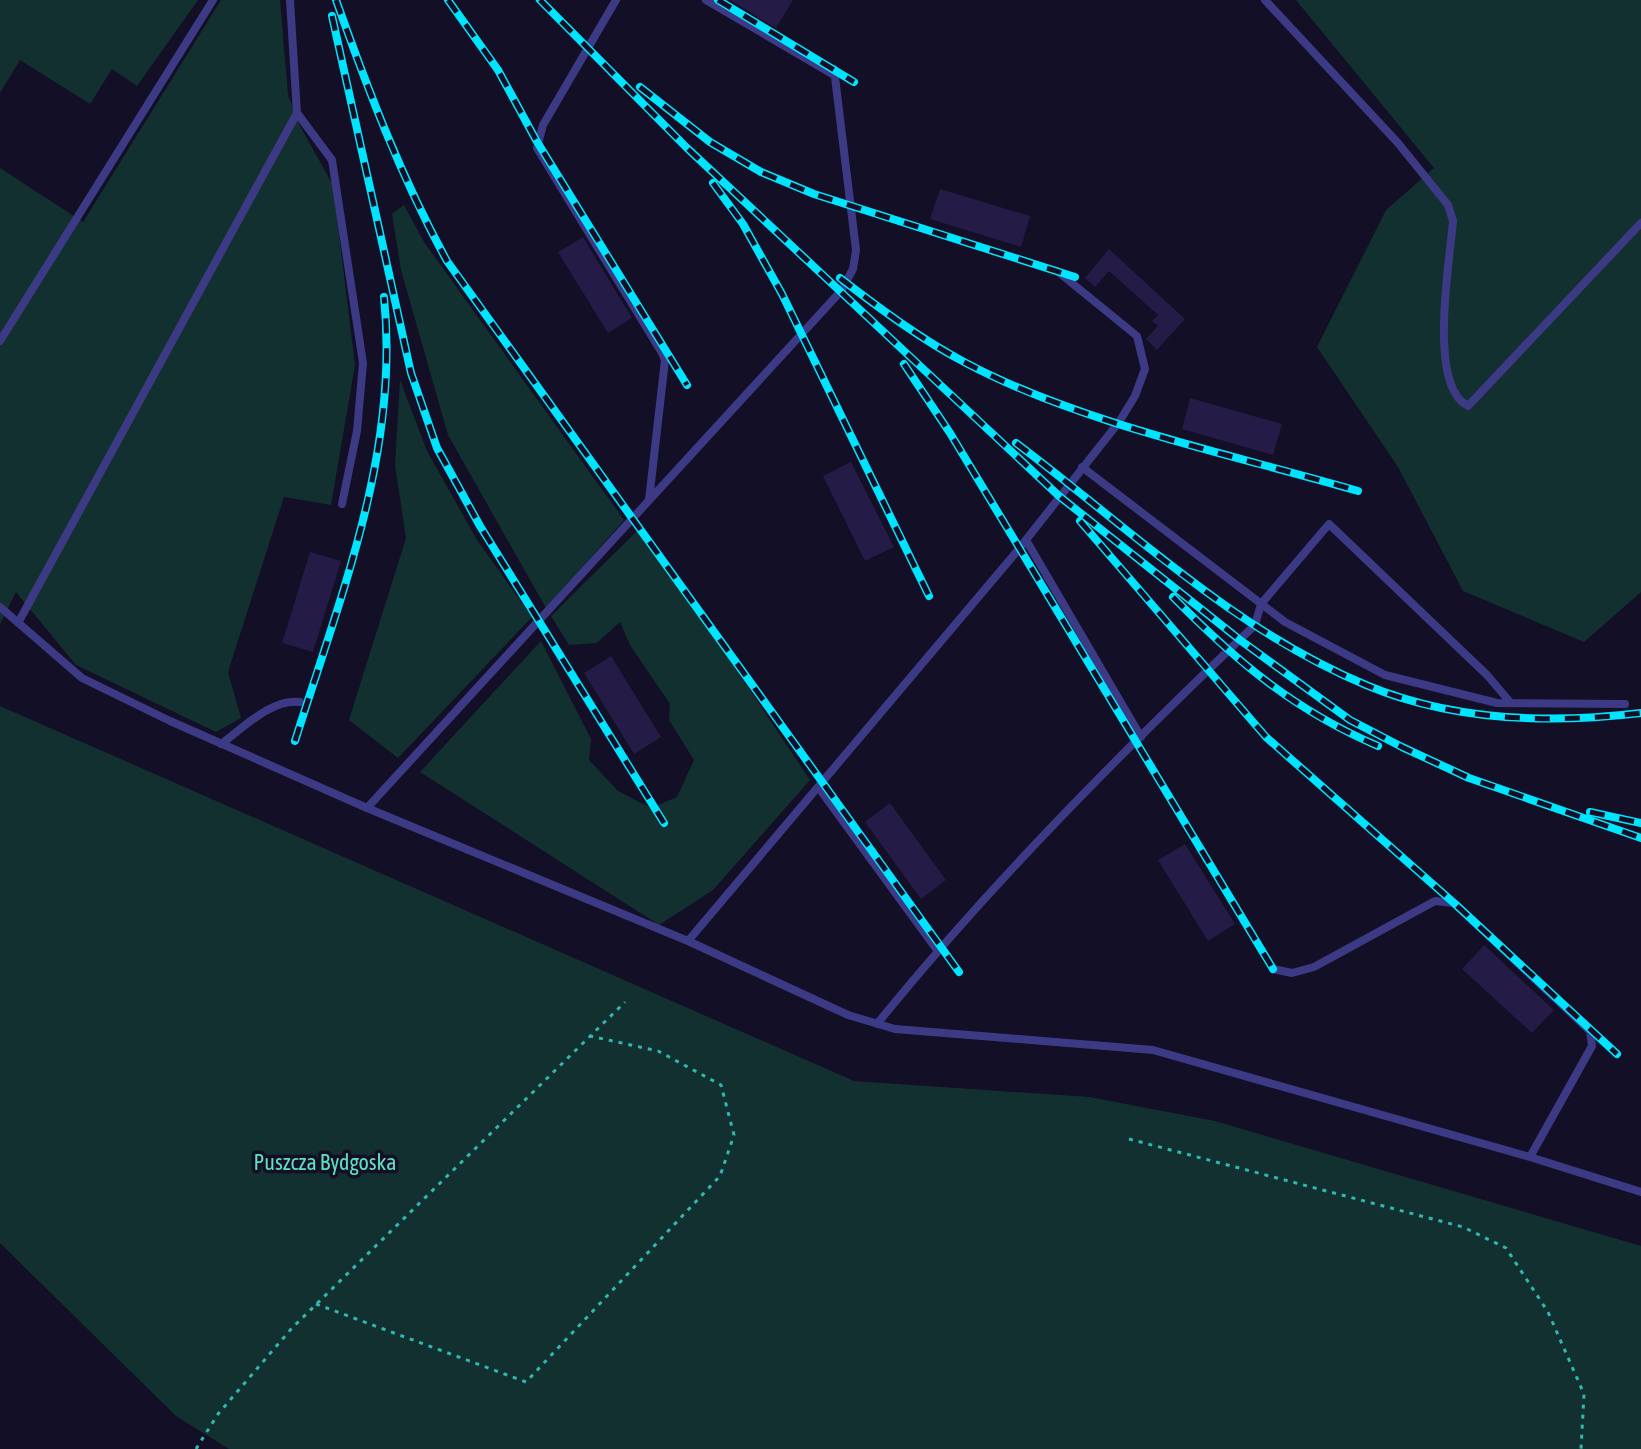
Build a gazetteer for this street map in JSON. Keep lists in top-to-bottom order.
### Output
{
  "parks": ["Puszcza Bydgoska"]
}
